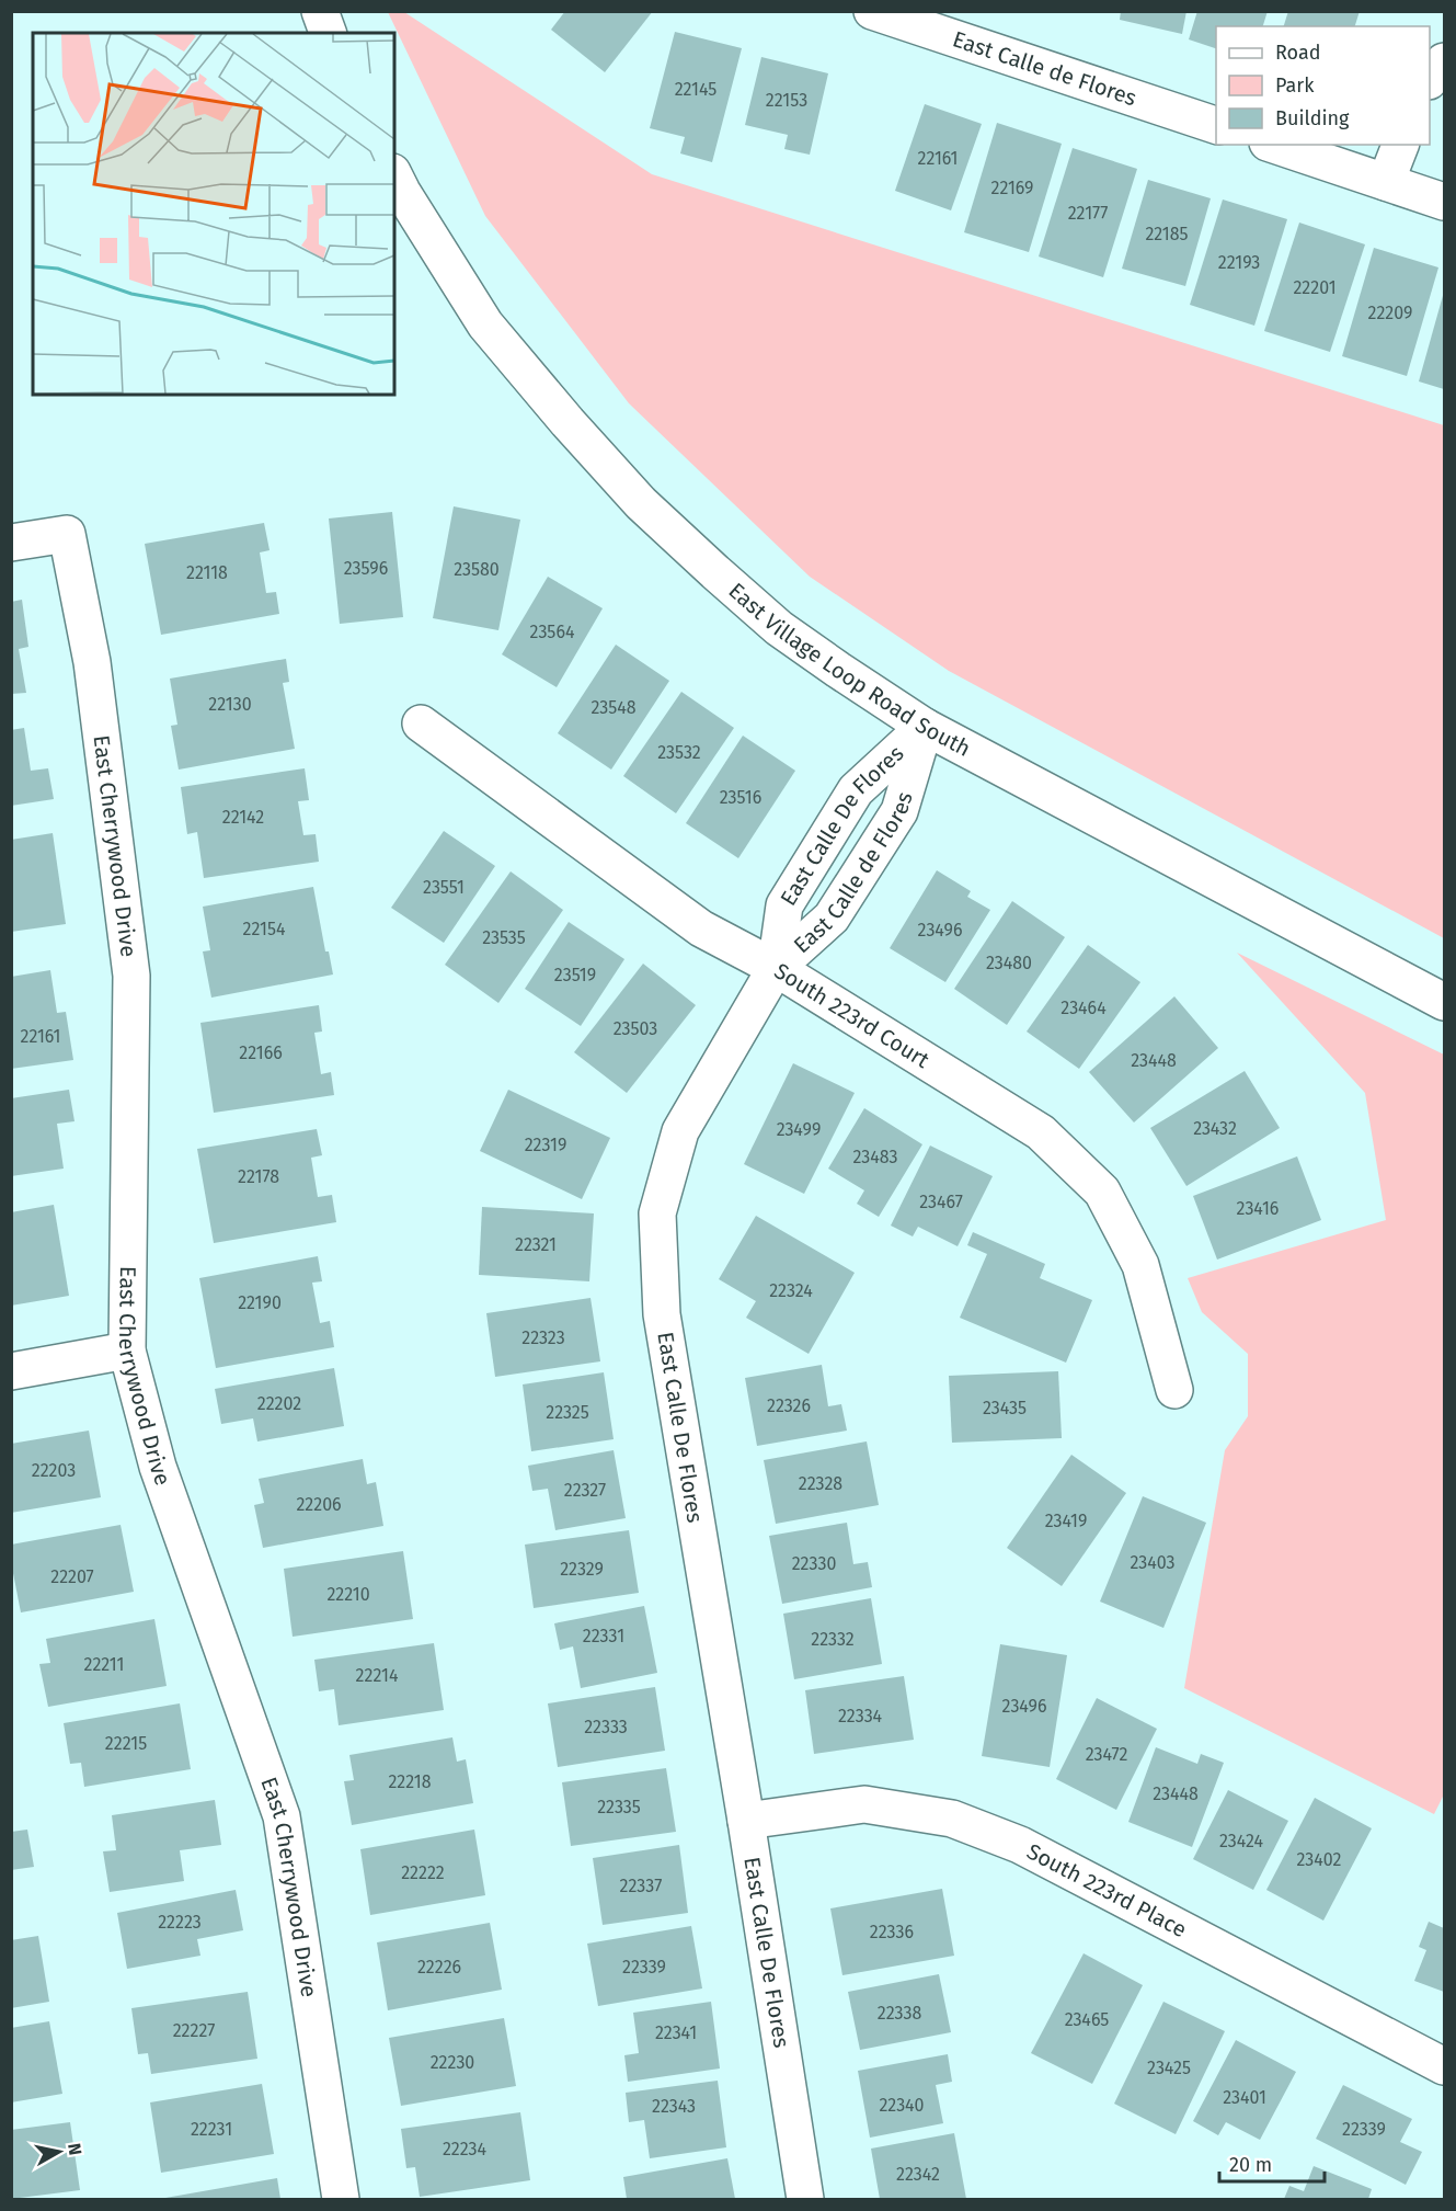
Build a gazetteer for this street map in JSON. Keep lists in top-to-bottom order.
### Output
{
  "streets": {
    "street": [
      "East Calle de Flores",
      "East Village Loop Road South",
      "East Calle De Flores",
      "East Cherrywood Drive",
      "South 223rd Court",
      "South 223rd Place"
    ]
  },
  "crossings": [
    ["East Calle de Flores", "East Village Loop Road South"],
    ["East Calle de Flores", "East Calle De Flores"],
    ["East Calle de Flores", "South 223rd Court"],
    ["East Village Loop Road South", "East Calle De Flores"],
    ["East Calle De Flores", "South 223rd Court"],
    ["East Calle De Flores", "South 223rd Place"]
  ],
  "house_numbers": [
    "22145",
    "22153",
    "22161",
    "22169",
    "22177",
    "22185",
    "22193",
    "22201",
    "22209",
    "23596",
    "23580",
    "22118",
    "23564",
    "22130",
    "23548",
    "23532",
    "23516",
    "22142",
    "23551",
    "22154",
    "23496",
    "23535",
    "23480",
    "23519",
    "23464",
    "23503",
    "22161",
    "22166",
    "23448",
    "23432",
    "23499",
    "22319",
    "23483",
    "22178",
    "23467",
    "23416",
    "22321",
    "22324",
    "22190",
    "22323",
    "22202",
    "22326",
    "23435",
    "22325",
    "22203",
    "22328",
    "22327",
    "22206",
    "23419",
    "23403",
    "22330",
    "22329",
    "22207",
    "22210",
    "22331",
    "22332",
    "22211",
    "22214",
    "23496",
    "22334",
    "22333",
    "22215",
    "23472",
    "22218",
    "23448",
    "22335",
    "23424",
    "23402",
    "22222",
    "22337",
    "22223",
    "22336",
    "22226",
    "22339",
    "22338",
    "23465",
    "22227",
    "22341",
    "22230",
    "23425",
    "23401",
    "22340",
    "22343",
    "22231",
    "22339",
    "22234",
    "22342"
  ],
  "legend": ["Road", "Park", "Building"],
  "scale_bar": "20 m",
  "north": "right"
}
